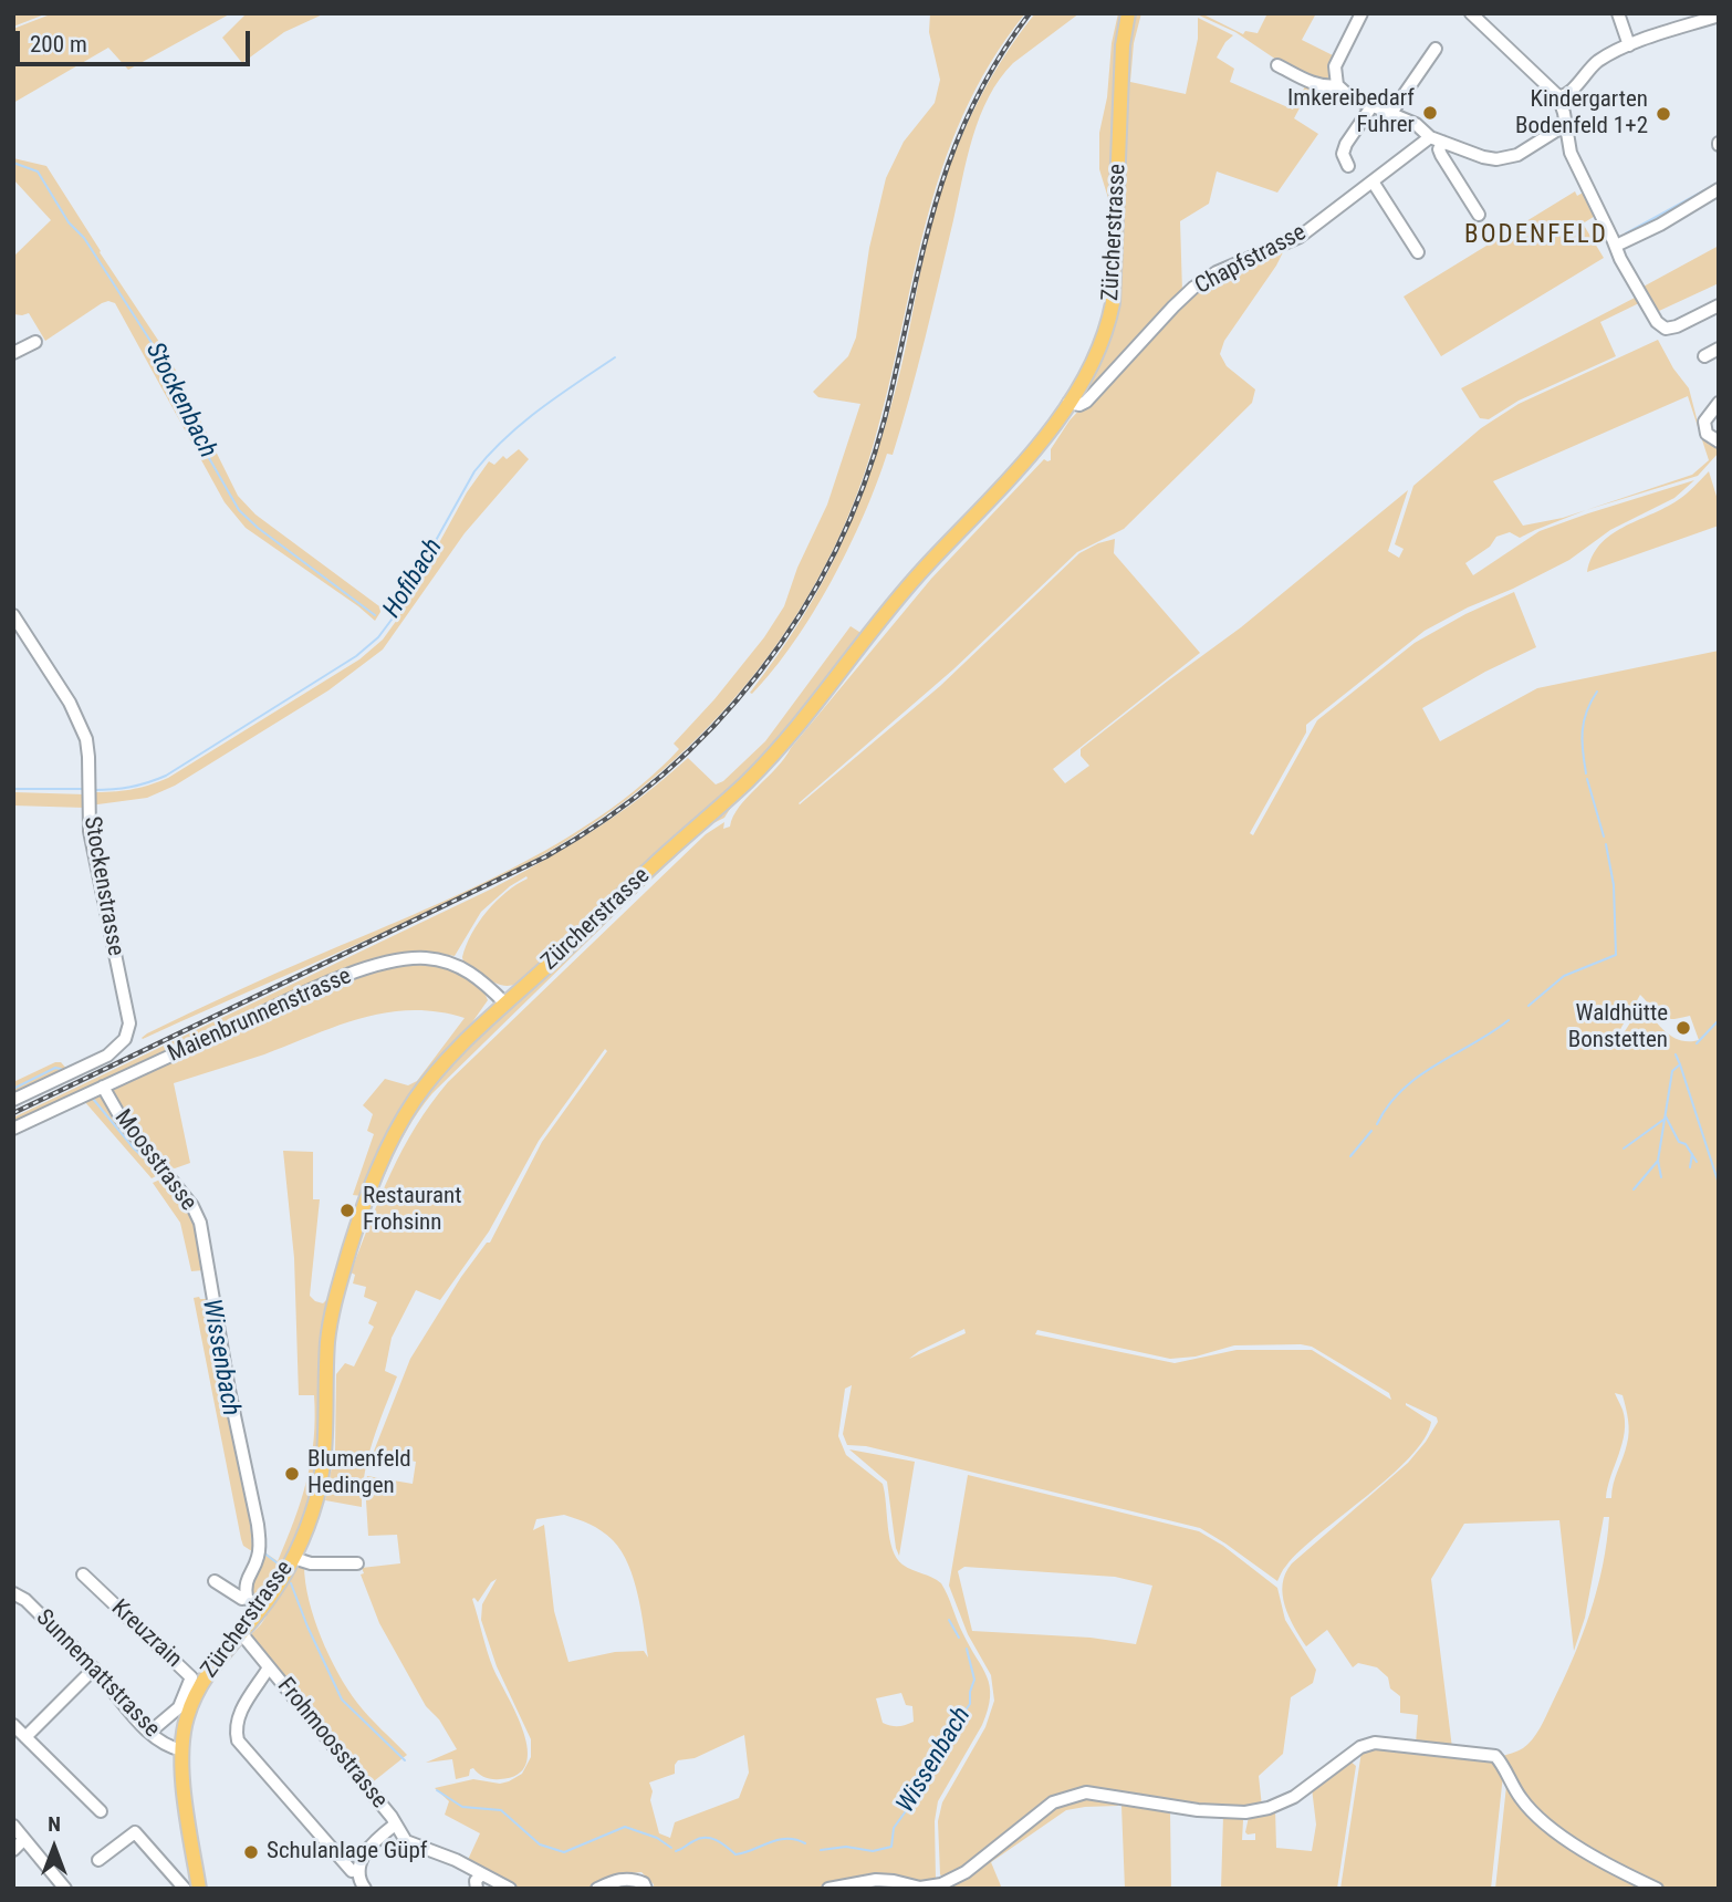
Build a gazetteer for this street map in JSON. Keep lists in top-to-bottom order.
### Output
{
  "streets": {
    "main road": ["Zürcherstrasse"],
    "street": [
      "Chapfstrasse",
      "Stockenstrasse",
      "Maienbrunnenstrasse",
      "Moosstrasse",
      "Kreuzrain",
      "Sunnemattstrasse",
      "Frohmoosstrasse"
    ]
  },
  "crossings": [
    ["Zürcherstrasse", "Chapfstrasse"],
    ["Zürcherstrasse", "Maienbrunnenstrasse"],
    ["Zürcherstrasse", "Sunnemattstrasse"],
    ["Zürcherstrasse", "Frohmoosstrasse"],
    ["Maienbrunnenstrasse", "Moosstrasse"],
    ["Kreuzrain", "Sunnemattstrasse"]
  ],
  "districts": ["BODENFELD"],
  "water": ["Stockenbach", "Hofibach", "Wissenbach"],
  "places": [
    "Imkereibedarf Fuhrer",
    "Kindergarten Bodenfeld 1+2",
    "Waldhütte Bonstetten",
    "Restaurant Frohsinn",
    "Blumenfeld Hedingen",
    "Schulanlage Güpf"
  ],
  "scale_bar": "200 m",
  "north": "top"
}
